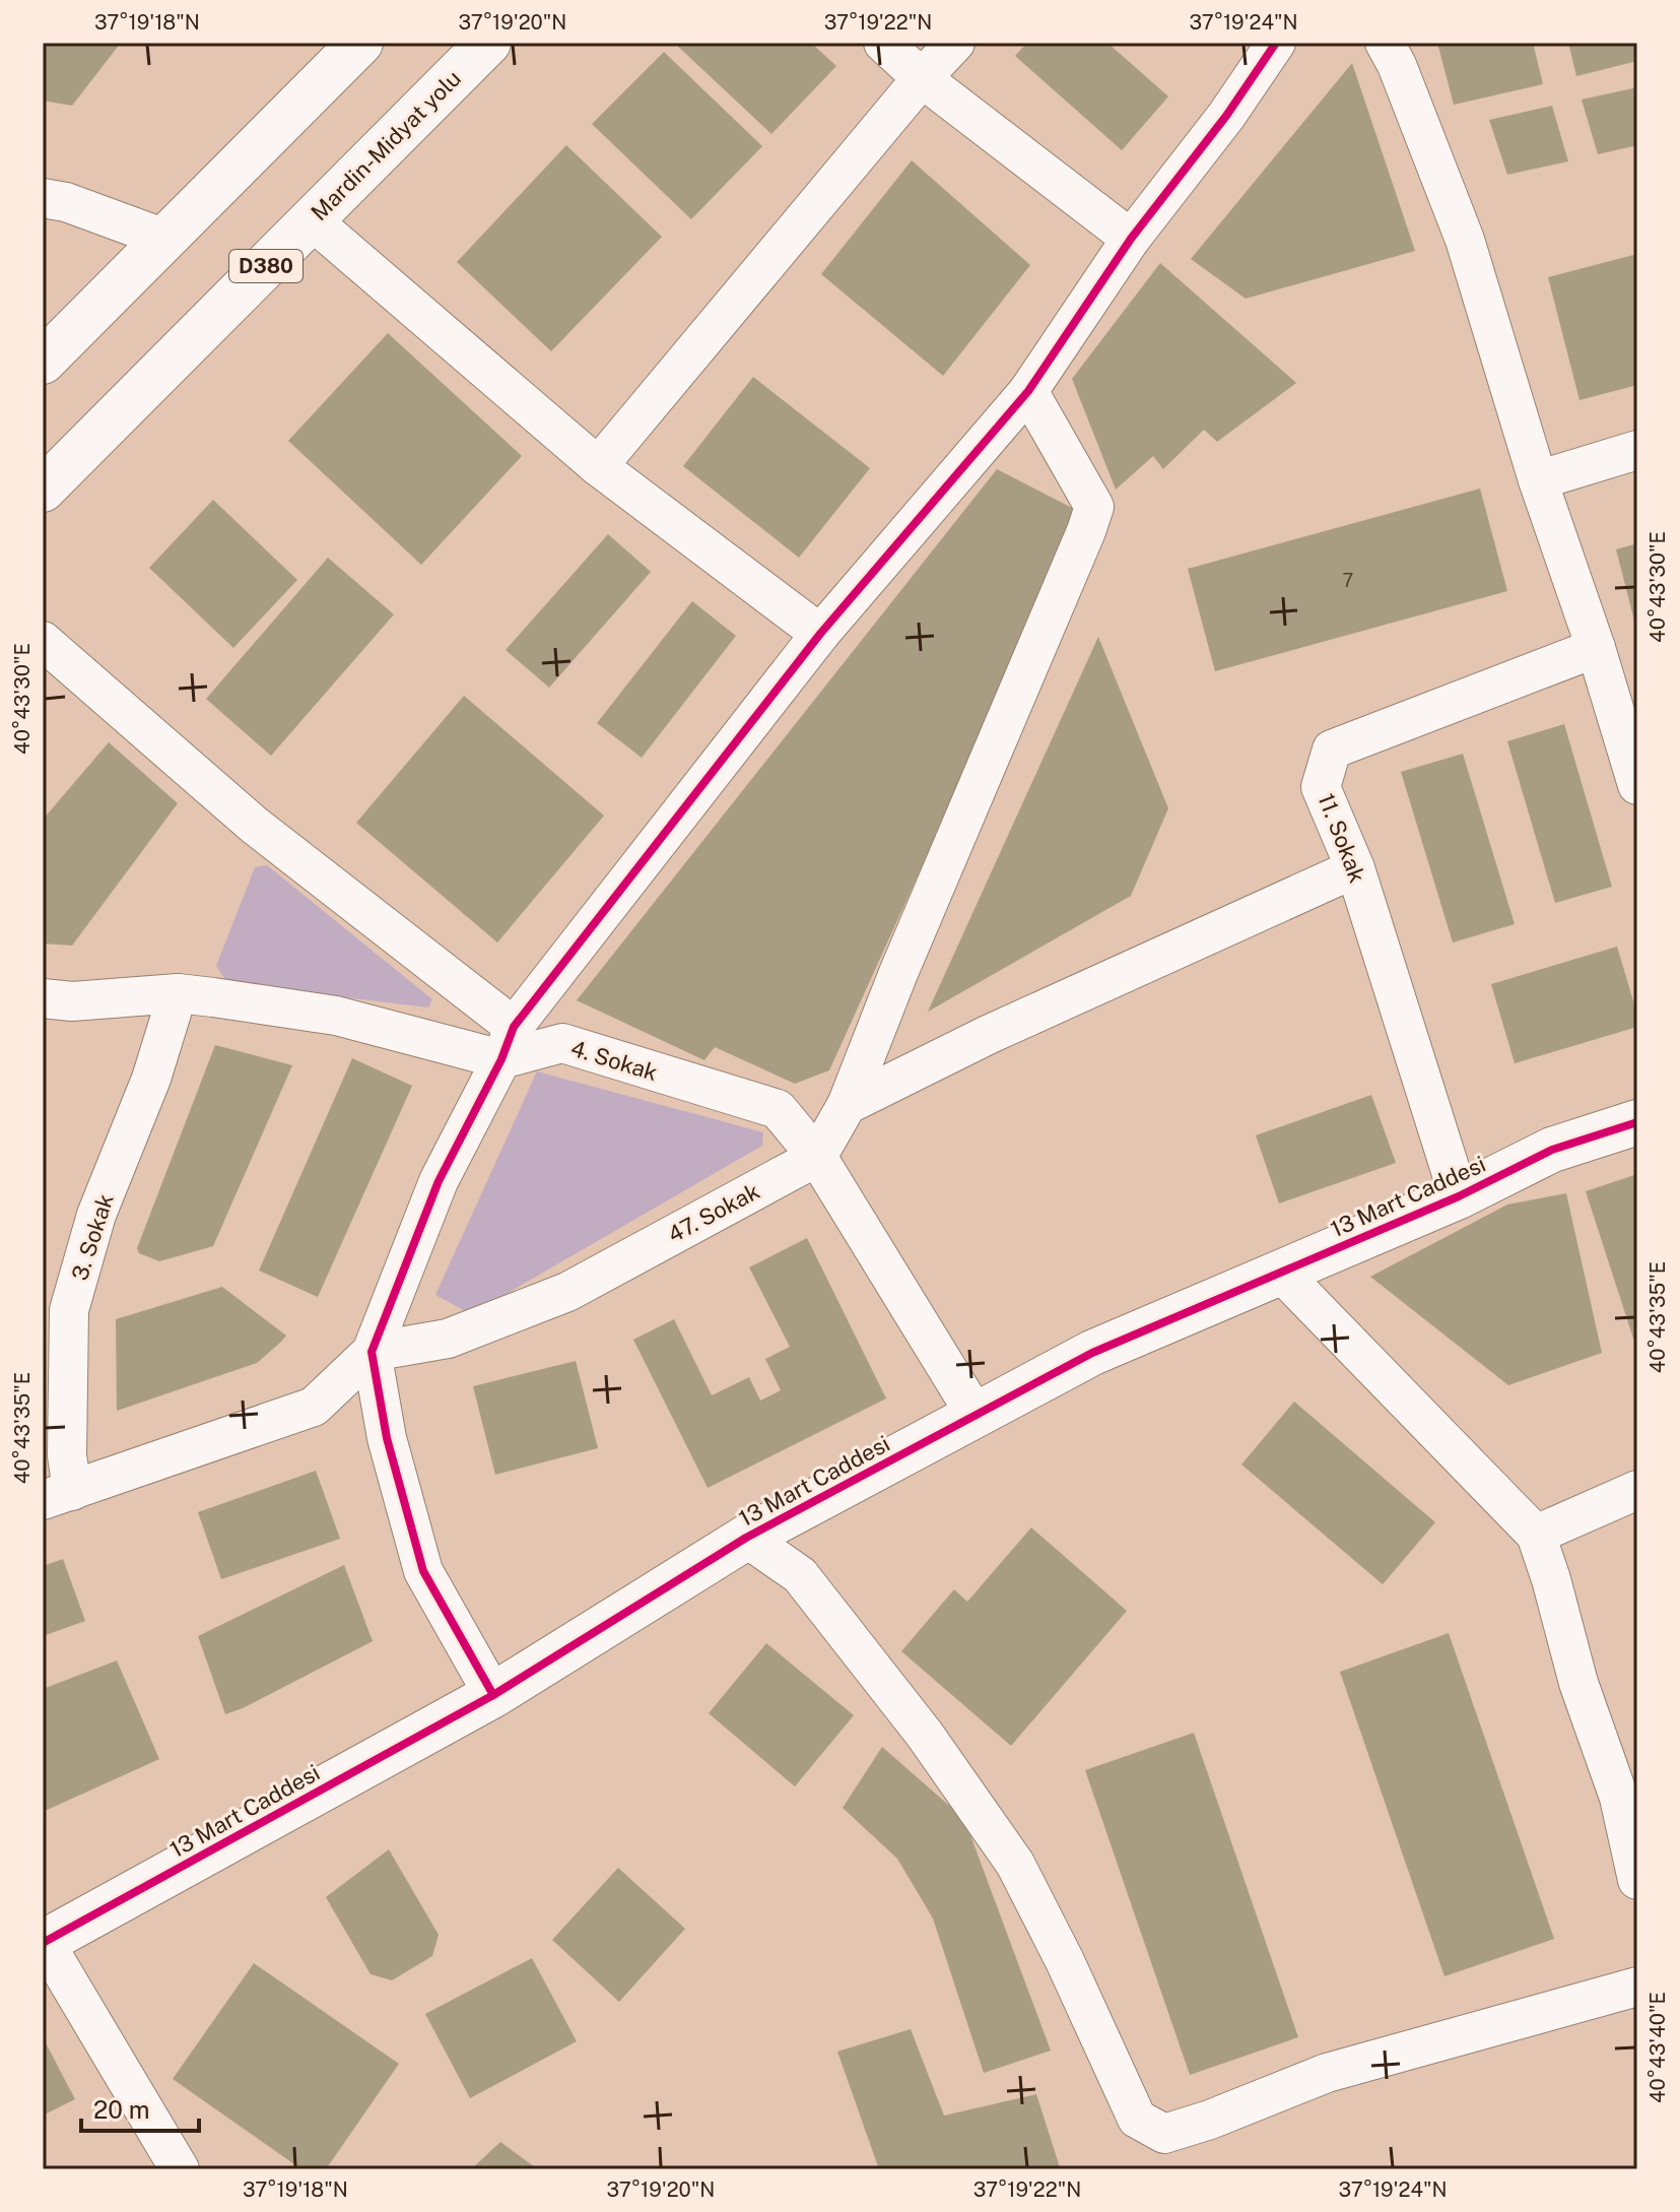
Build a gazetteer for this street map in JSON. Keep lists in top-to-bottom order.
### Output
{
  "streets": {
    "main road": ["Mardin-Midyat yolu", "D380", "13 Mart Caddesi"],
    "street": [
      "11. Sokak",
      "4. Sokak",
      "47. Sokak",
      "3. Sokak"
    ]
  },
  "crossings": [
    ["11. Sokak", "13 Mart Caddesi"],
    ["4. Sokak", "13 Mart Caddesi"],
    ["4. Sokak", "47. Sokak"],
    ["4. Sokak", "3. Sokak"]
  ],
  "house_numbers": ["7"],
  "scale_bar": "20 m",
  "coordinates": [
    "37°19'18\"N",
    "37°19'20\"N",
    "37°19'22\"N",
    "37°19'24\"N",
    "40°43'30\"E",
    "40°43'35\"E",
    "40°43'40\"E"
  ]
}
